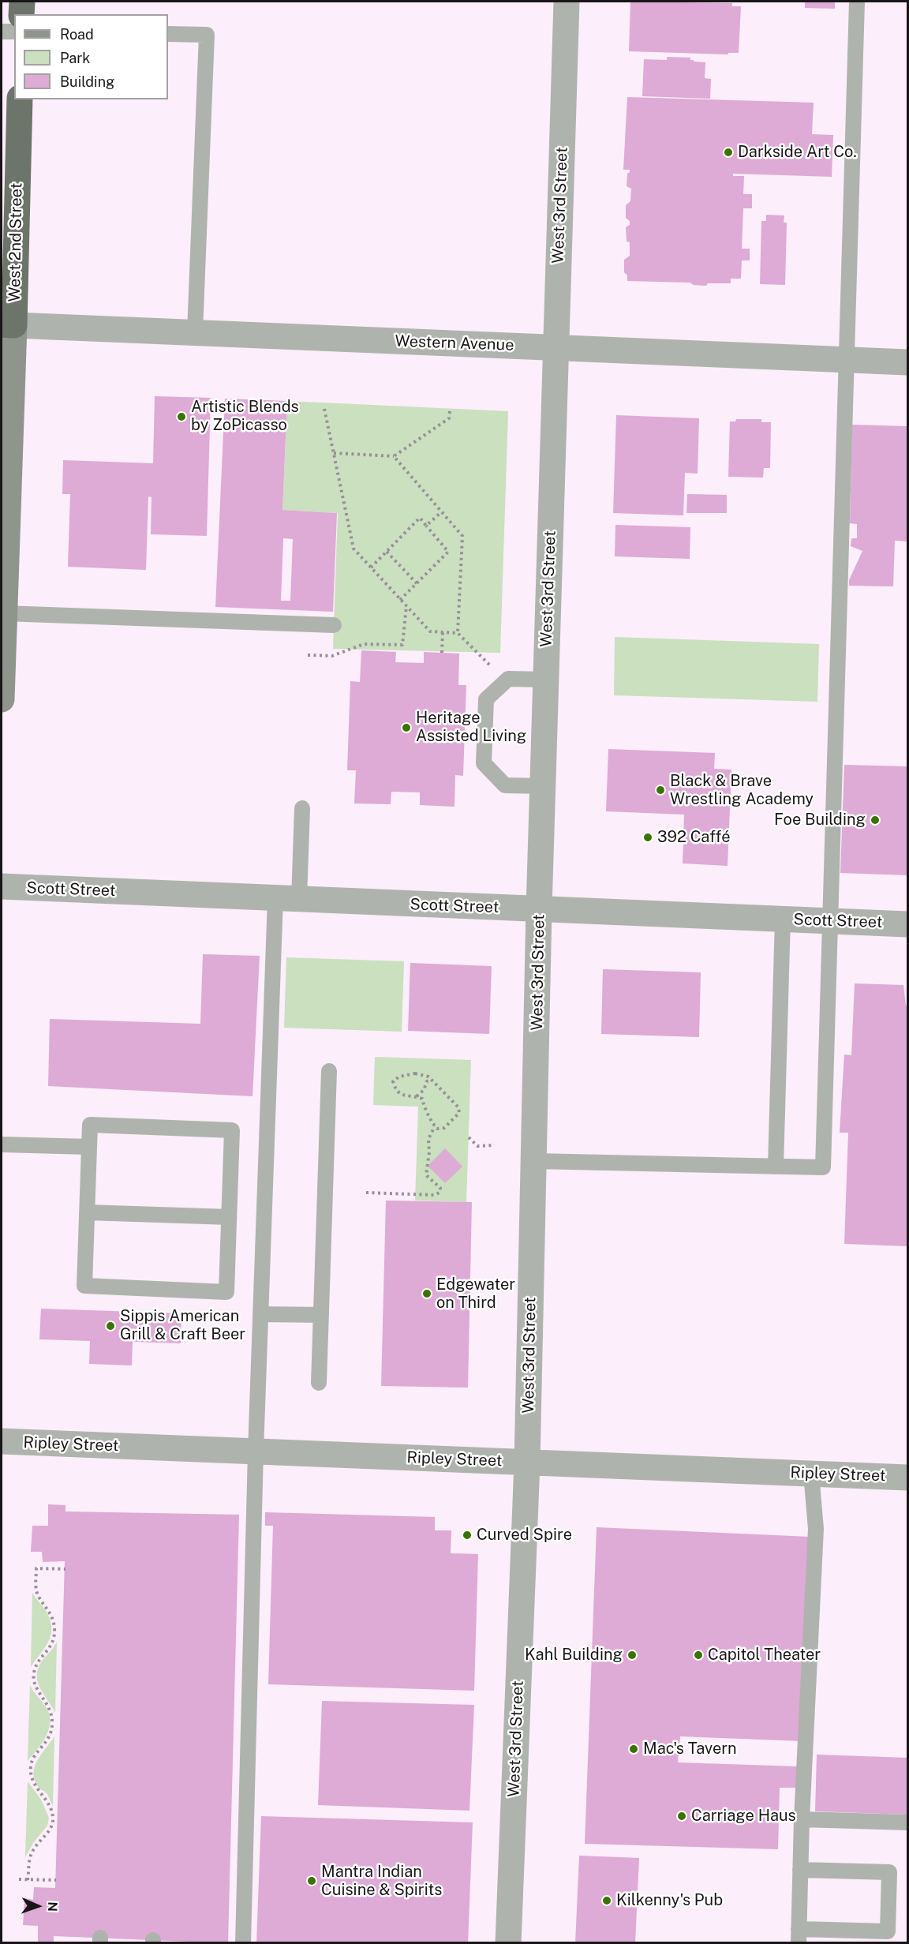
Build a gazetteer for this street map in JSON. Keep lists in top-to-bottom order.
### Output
{
  "streets": {
    "highway": ["West 2nd Street"],
    "street": [
      "West 3rd Street",
      "Western Avenue",
      "Scott Street",
      "Ripley Street"
    ]
  },
  "crossings": [
    ["West 3rd Street", "Western Avenue"],
    ["West 3rd Street", "Scott Street"],
    ["West 3rd Street", "Ripley Street"],
    ["West 2nd Street", "Western Avenue"]
  ],
  "places": [
    "Darkside Art Co.",
    "Artistic Blends by ZoPicasso",
    "Heritage Assisted Living",
    "Black & Brave Wrestling Academy",
    "Foe Building",
    "392 Caffé",
    "Edgewater on Third",
    "Sippis American Grill & Craft Beer",
    "Curved Spire",
    "Kahl Building",
    "Capitol Theater",
    "Mac's Tavern",
    "Carriage Haus",
    "Mantra Indian Cuisine & Spirits",
    "Kilkenny's Pub"
  ],
  "legend": ["Road", "Park", "Building"],
  "north": "right"
}
